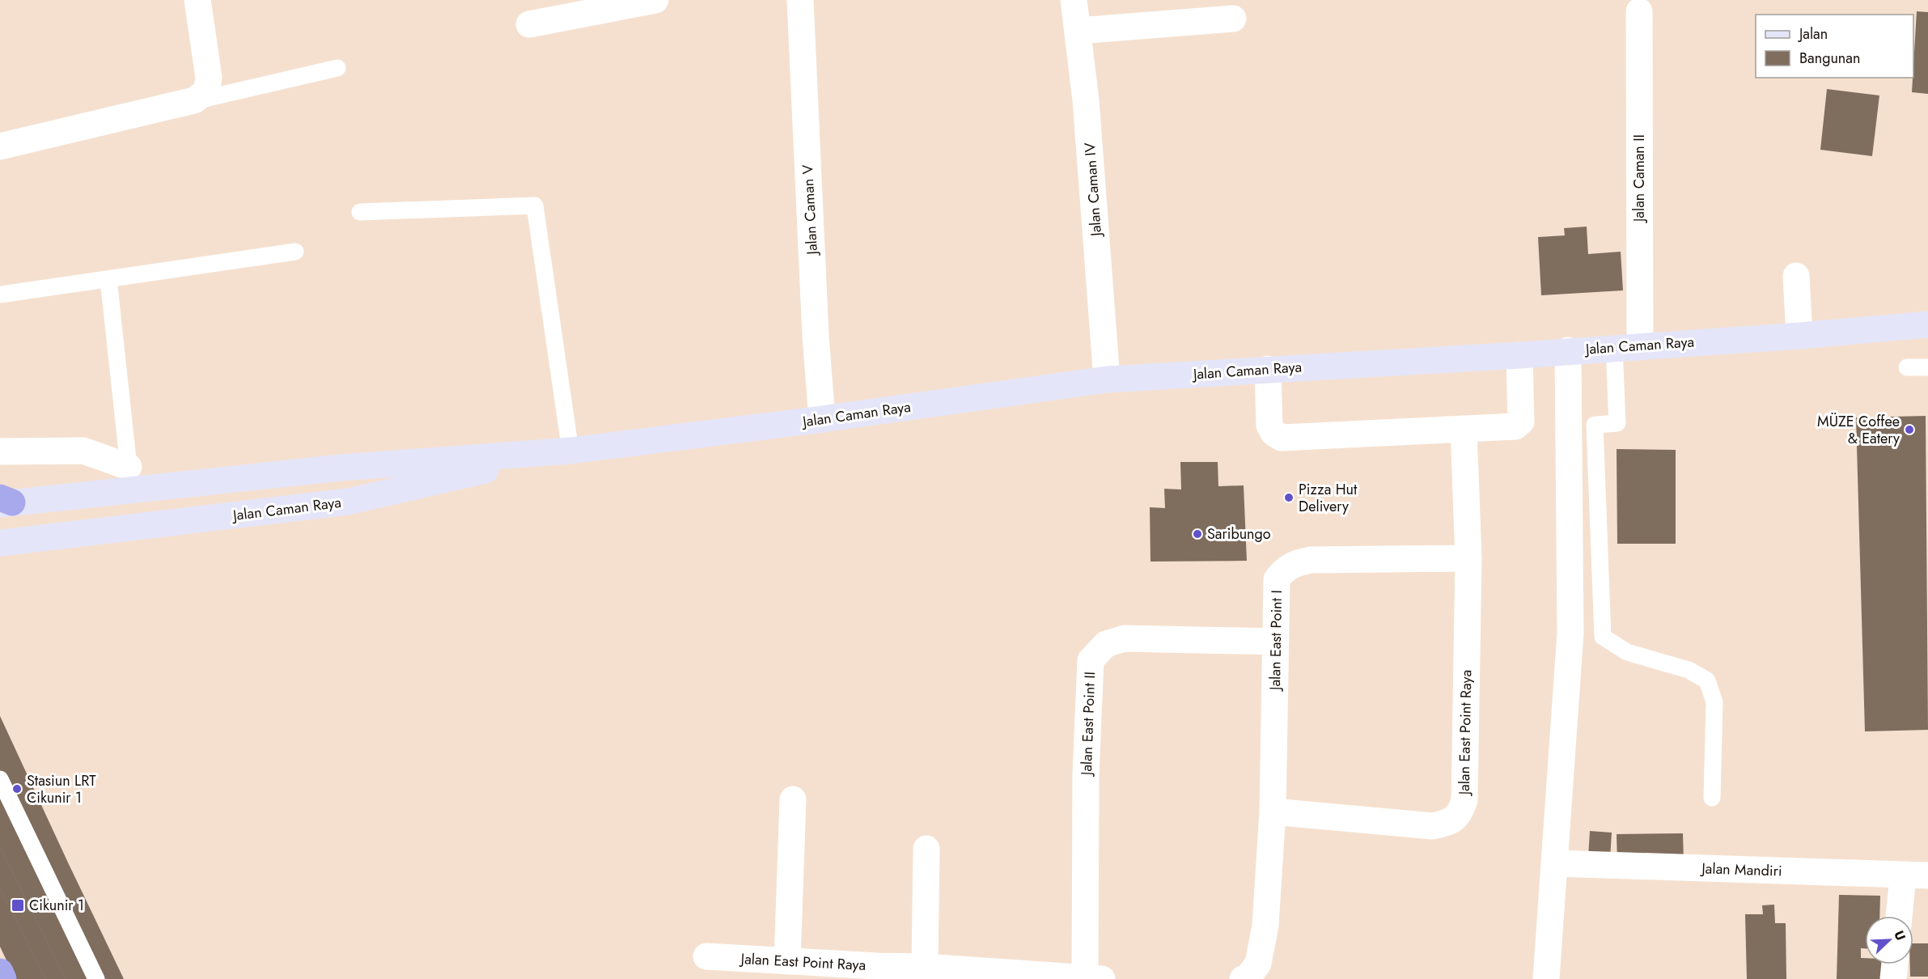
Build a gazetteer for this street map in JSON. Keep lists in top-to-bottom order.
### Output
{
  "streets": {
    "main road": ["Jalan Caman Raya"],
    "street": [
      "Jalan Caman II",
      "Jalan Caman IV",
      "Jalan Caman V",
      "Jalan East Point I",
      "Jalan East Point II",
      "Jalan East Point Raya",
      "Jalan Mandiri"
    ]
  },
  "crossings": [
    ["Jalan Caman II", "Jalan Caman Raya"],
    ["Jalan Caman IV", "Jalan Caman Raya"],
    ["Jalan Caman V", "Jalan Caman Raya"],
    ["Jalan East Point I", "Jalan East Point II"],
    ["Jalan East Point I", "Jalan East Point Raya"],
    ["Jalan East Point II", "Jalan East Point Raya"]
  ],
  "places": {
    "other": [
      "MÜZE Coffee & Eatery",
      "Pizza Hut Delivery",
      "Saribungo",
      "Stasiun LRT Cikunir 1"
    ],
    "transit": ["Cikunir 1"]
  },
  "legend": ["Jalan", "Bangunan"],
  "north": "top right"
}
